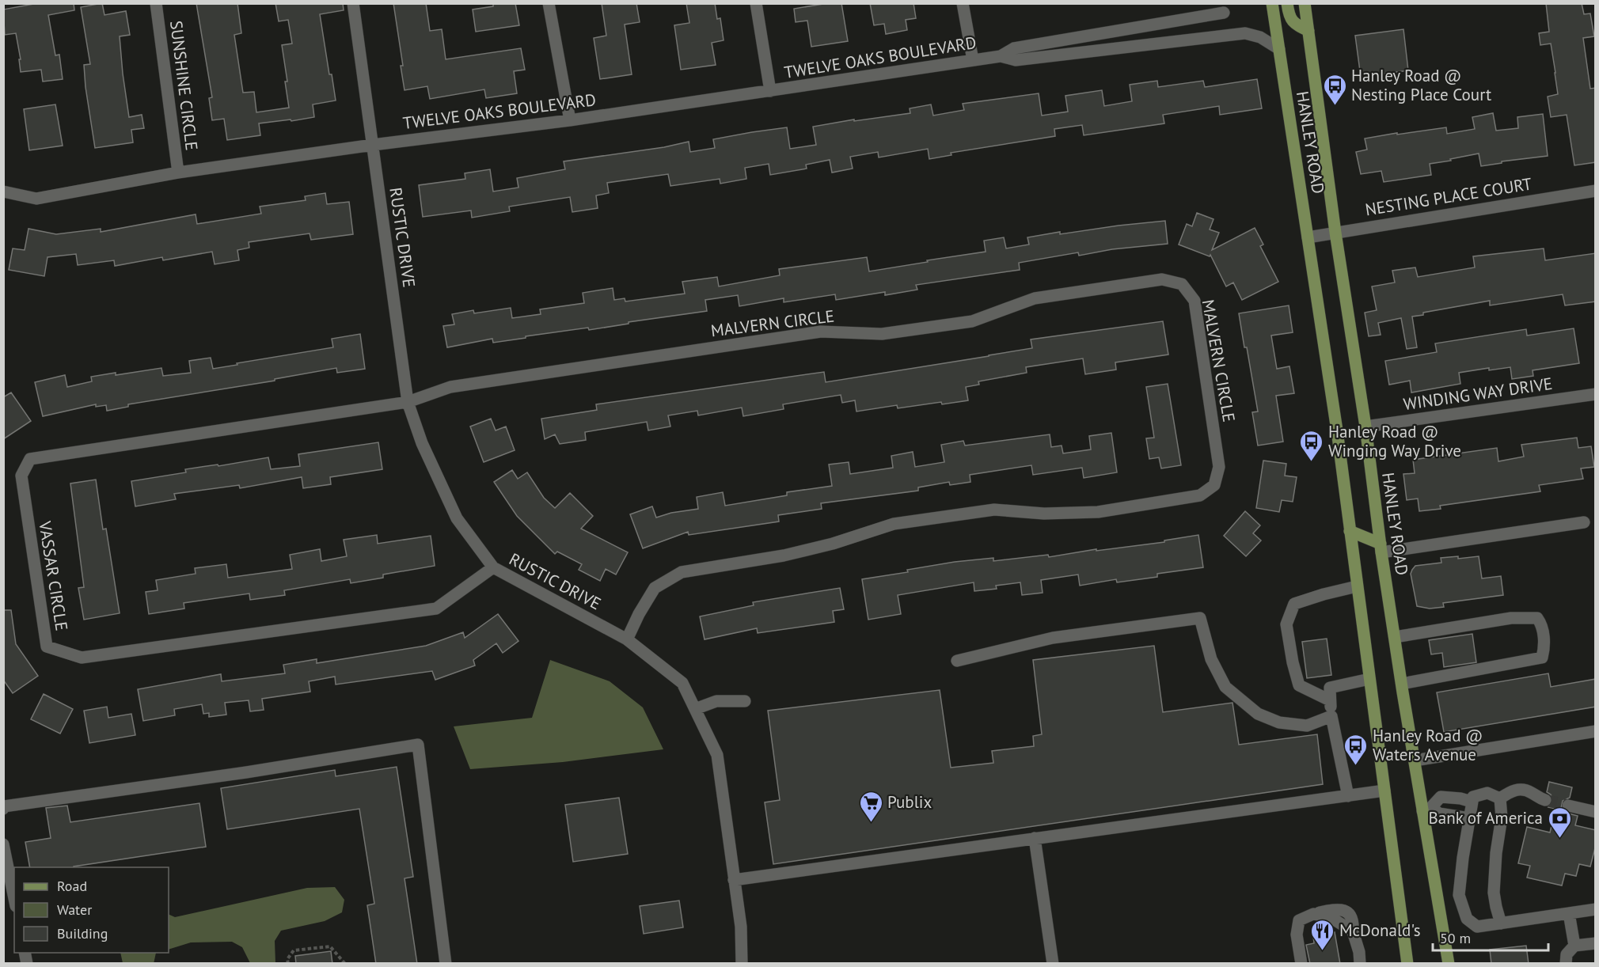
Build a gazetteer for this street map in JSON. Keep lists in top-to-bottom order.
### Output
{
  "streets": {
    "main road": ["HANLEY ROAD"],
    "street": [
      "TWELVE OAKS BOULEVARD",
      "SUNSHINE CIRCLE",
      "NESTING PLACE COURT",
      "RUSTIC DRIVE",
      "MALVERN CIRCLE",
      "WINDING WAY DRIVE",
      "VASSAR CIRCLE"
    ]
  },
  "crossings": [
    ["TWELVE OAKS BOULEVARD", "SUNSHINE CIRCLE"],
    ["TWELVE OAKS BOULEVARD", "HANLEY ROAD"],
    ["TWELVE OAKS BOULEVARD", "RUSTIC DRIVE"],
    ["HANLEY ROAD", "NESTING PLACE COURT"],
    ["HANLEY ROAD", "WINDING WAY DRIVE"],
    ["RUSTIC DRIVE", "MALVERN CIRCLE"],
    ["RUSTIC DRIVE", "VASSAR CIRCLE"],
    ["MALVERN CIRCLE", "VASSAR CIRCLE"]
  ],
  "places": {
    "bus stop": ["Hanley Road @ Nesting Place Court", "Hanley Road @ Winging Way Drive", "Hanley Road @ Waters Avenue"],
    "supermarket": ["Publix"],
    "bank": ["Bank of America"],
    "restaurant": ["McDonald's"]
  },
  "legend": ["Road", "Water", "Building"],
  "scale_bar": "50 m"
}
